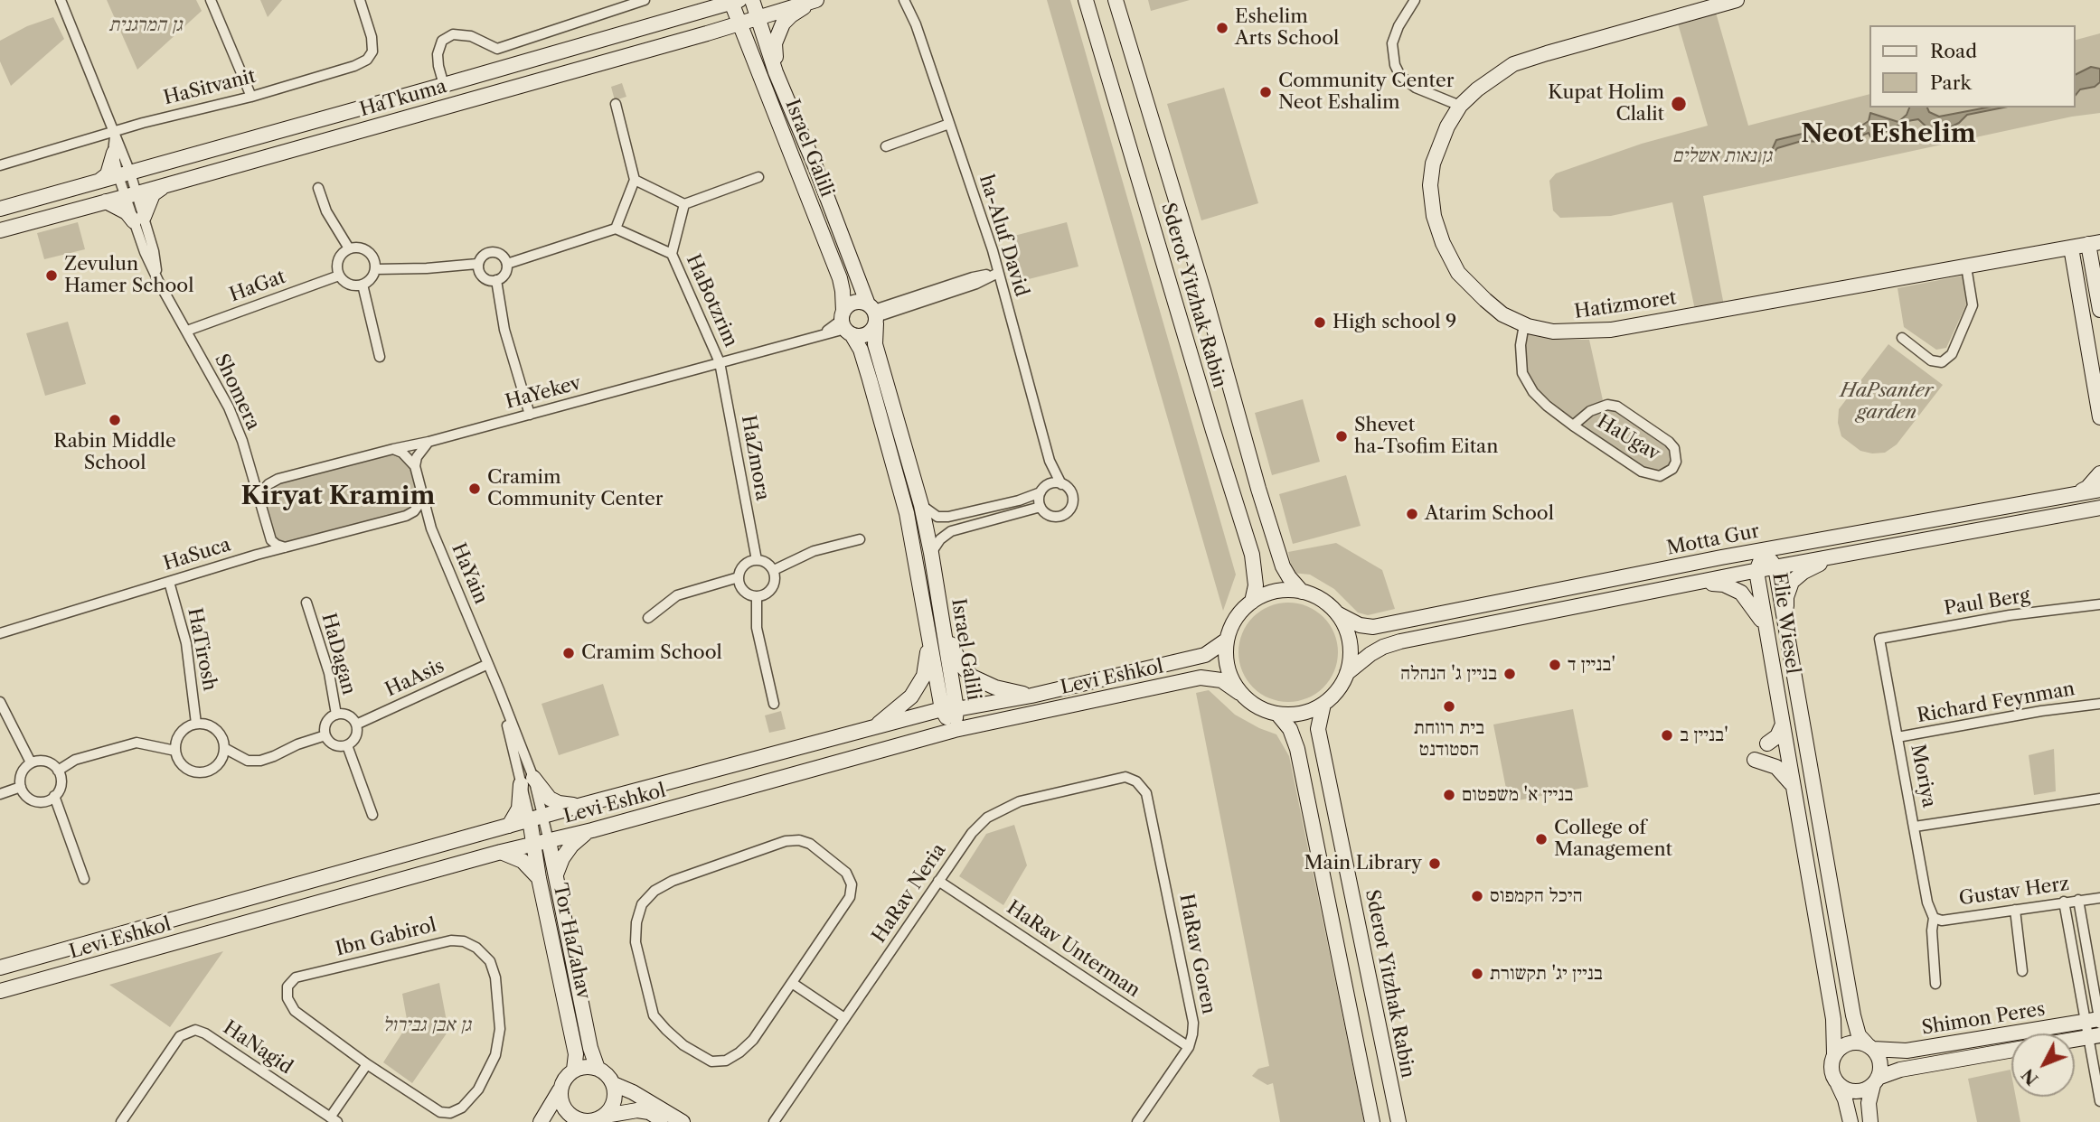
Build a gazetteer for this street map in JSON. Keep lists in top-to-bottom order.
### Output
{
  "streets": {
    "street": [
      "HaSitvanit",
      "HaTkuma",
      "Israel Galili",
      "ha-Aluf David",
      "HaGat",
      "Sderot Yitzhak Rabin",
      "HaBotzrim",
      "Hatizmoret",
      "Shomera",
      "HaYekev",
      "HaUgav",
      "HaZmora",
      "Motta Gur",
      "HaSuca",
      "HaYain",
      "Paul Berg",
      "Elie Wiesel",
      "HaTirosh",
      "HaDagan",
      "Levi Eshkol",
      "HaAsis",
      "Richard Feynman",
      "Moriya",
      "Gustav Herz",
      "HaRav Neria",
      "Ibn Gabirol",
      "Tor HaZahav",
      "HaRav Unterman",
      "HaRav Goren",
      "Shimon Peres",
      "HaNagid"
    ]
  },
  "crossings": [
    ["HaTkuma", "Israel Galili"],
    ["HaTkuma", "Shomera"],
    ["Israel Galili", "HaYekev"],
    ["Israel Galili", "Levi Eshkol"],
    ["HaGat", "Shomera"],
    ["Sderot Yitzhak Rabin", "Motta Gur"],
    ["Sderot Yitzhak Rabin", "Levi Eshkol"],
    ["HaBotzrim", "HaYekev"],
    ["HaBotzrim", "HaZmora"],
    ["Hatizmoret", "HaUgav"],
    ["HaYekev", "HaZmora"],
    ["Motta Gur", "Elie Wiesel"],
    ["Motta Gur", "Levi Eshkol"],
    ["HaSuca", "HaTirosh"],
    ["HaYain", "Levi Eshkol"],
    ["HaYain", "HaAsis"],
    ["HaYain", "Tor HaZahav"],
    ["Paul Berg", "Moriya"],
    ["Elie Wiesel", "Shimon Peres"],
    ["HaDagan", "HaAsis"],
    ["Levi Eshkol", "Tor HaZahav"],
    ["Richard Feynman", "Moriya"],
    ["Moriya", "Gustav Herz"],
    ["HaRav Neria", "HaRav Unterman"],
    ["HaRav Neria", "HaRav Goren"],
    ["HaRav Unterman", "HaRav Goren"]
  ],
  "districts": ["Neot Eshelim", "Kiryat Kramim"],
  "parks": [
    "גן המרגנית",
    "גן נאות אשלים",
    "HaPsanter garden",
    "גן אבן גבירול"
  ],
  "places": [
    "Eshelim Arts School",
    "Community Center Neot Eshalim",
    "Kupat Holim Clalit",
    "Zevulun Hamer School",
    "High school 9",
    "Rabin Middle School",
    "Shevet ha-Tsofim Eitan",
    "Cramim Community Center",
    "Atarim School",
    "Cramim School",
    "בניין ד'",
    "בניין ג' הנהלה",
    "בית רווחת הסטודנט",
    "בניין ב'",
    "בניין א' משפטום",
    "College of Management",
    "Main Library",
    "היכל הקמפוס",
    "בניין יג' תקשורת"
  ],
  "legend": ["Road", "Park"],
  "north": "bottom left"
}
